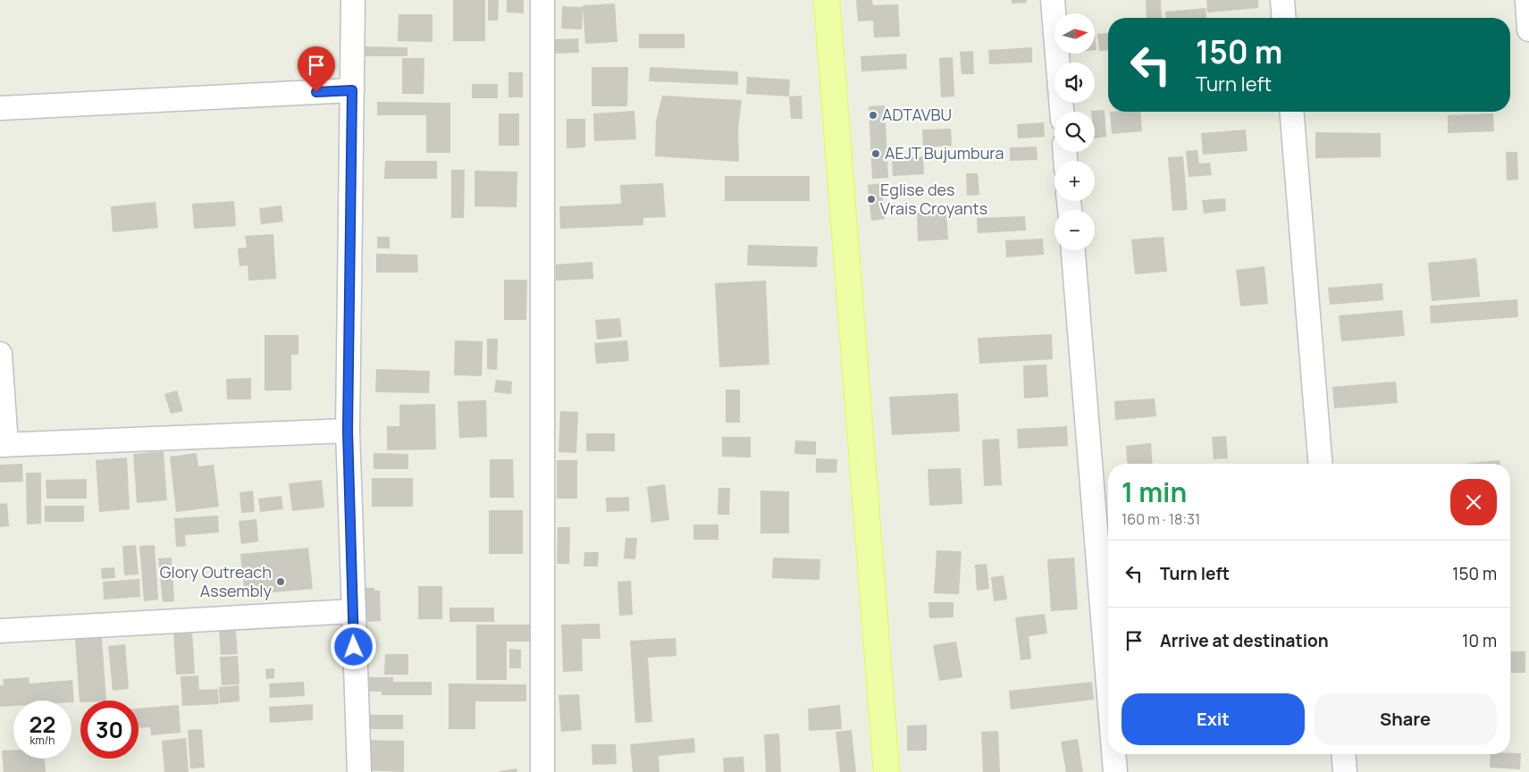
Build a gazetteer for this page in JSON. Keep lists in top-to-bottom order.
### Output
{
  "places": [
    "ADTAVBU",
    "AEJT Bujumbura",
    "Eglise des Vrais Croyants",
    "Glory Outreach Assembly"
  ],
  "north": "right",
  "page": {
    "map_buttons": ["+", "−"],
    "turn": ["150 m", "Turn left"],
    "heading": ["1 min", "160 m · 18:31"],
    "list": [
      {
        "name": "Turn left",
        "value": "150 m"
      },
      {
        "name": "Arrive at destination",
        "value": "10 m"
      }
    ],
    "buttons": ["Exit", "Share"],
    "speed": "22 km/h",
    "limit": "30"
  }
}
